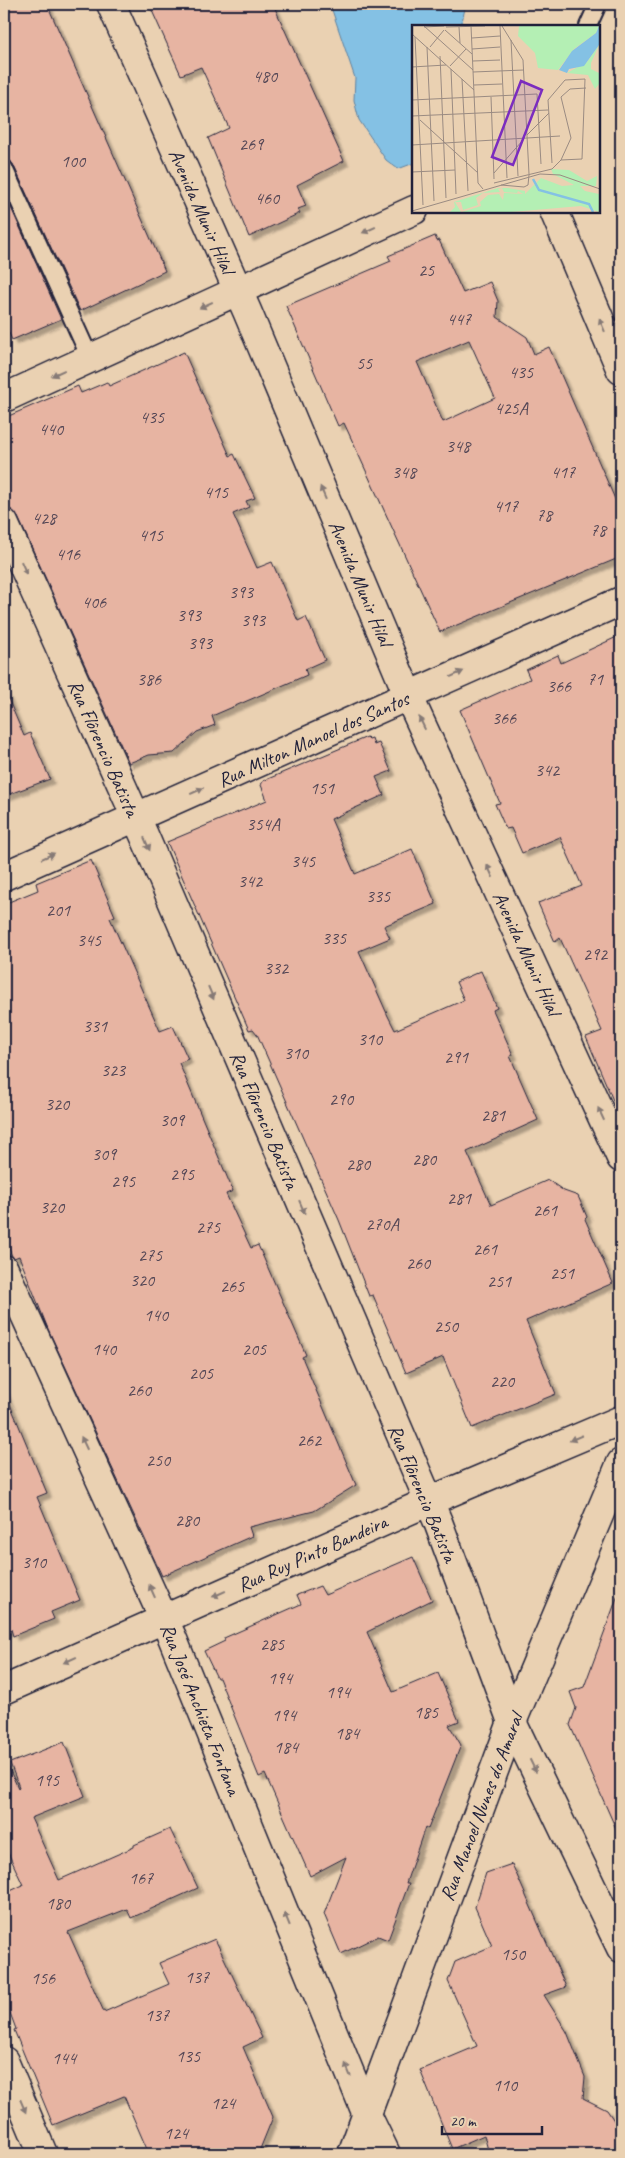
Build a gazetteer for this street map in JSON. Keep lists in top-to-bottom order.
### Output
{
  "streets": {
    "street": [
      "Avenida Munir Hilal",
      "Rua Milton Manoel dos Santos",
      "Rua Flôrencio Batista",
      "Rua Ruy Pinto Bandeira",
      "Rua José Anchieta Fontana",
      "Rua Manoel Nunes do Amaral"
    ]
  },
  "crossings": [
    ["Avenida Munir Hilal", "Rua Milton Manoel dos Santos"],
    ["Rua Milton Manoel dos Santos", "Rua Flôrencio Batista"],
    ["Rua Flôrencio Batista", "Rua Ruy Pinto Bandeira"],
    ["Rua Flôrencio Batista", "Rua Manoel Nunes do Amaral"],
    ["Rua Ruy Pinto Bandeira", "Rua José Anchieta Fontana"],
    ["Rua José Anchieta Fontana", "Rua Manoel Nunes do Amaral"]
  ],
  "one_way": [
    "Avenida Munir Hilal",
    "Rua Milton Manoel dos Santos",
    "Rua Flôrencio Batista",
    "Rua Ruy Pinto Bandeira",
    "Rua José Anchieta Fontana"
  ],
  "house_numbers": [
    "480",
    "269",
    "100",
    "460",
    "25",
    "447",
    "55",
    "435",
    "425A",
    "435",
    "440",
    "348",
    "348",
    "417",
    "415",
    "417",
    "78",
    "428",
    "78",
    "415",
    "416",
    "393",
    "406",
    "393",
    "393",
    "393",
    "386",
    "71",
    "366",
    "366",
    "342",
    "151",
    "354A",
    "345",
    "342",
    "335",
    "201",
    "335",
    "345",
    "292",
    "332",
    "331",
    "310",
    "310",
    "291",
    "323",
    "290",
    "320",
    "281",
    "309",
    "309",
    "280",
    "280",
    "295",
    "295",
    "281",
    "320",
    "261",
    "270A",
    "275",
    "261",
    "275",
    "260",
    "251",
    "320",
    "251",
    "265",
    "140",
    "250",
    "140",
    "205",
    "205",
    "220",
    "260",
    "262",
    "250",
    "280",
    "310",
    "285",
    "194",
    "194",
    "185",
    "194",
    "184",
    "184",
    "195",
    "167",
    "180",
    "150",
    "137",
    "156",
    "137",
    "135",
    "144",
    "110",
    "124",
    "124"
  ],
  "scale_bar": "20 m"
}
